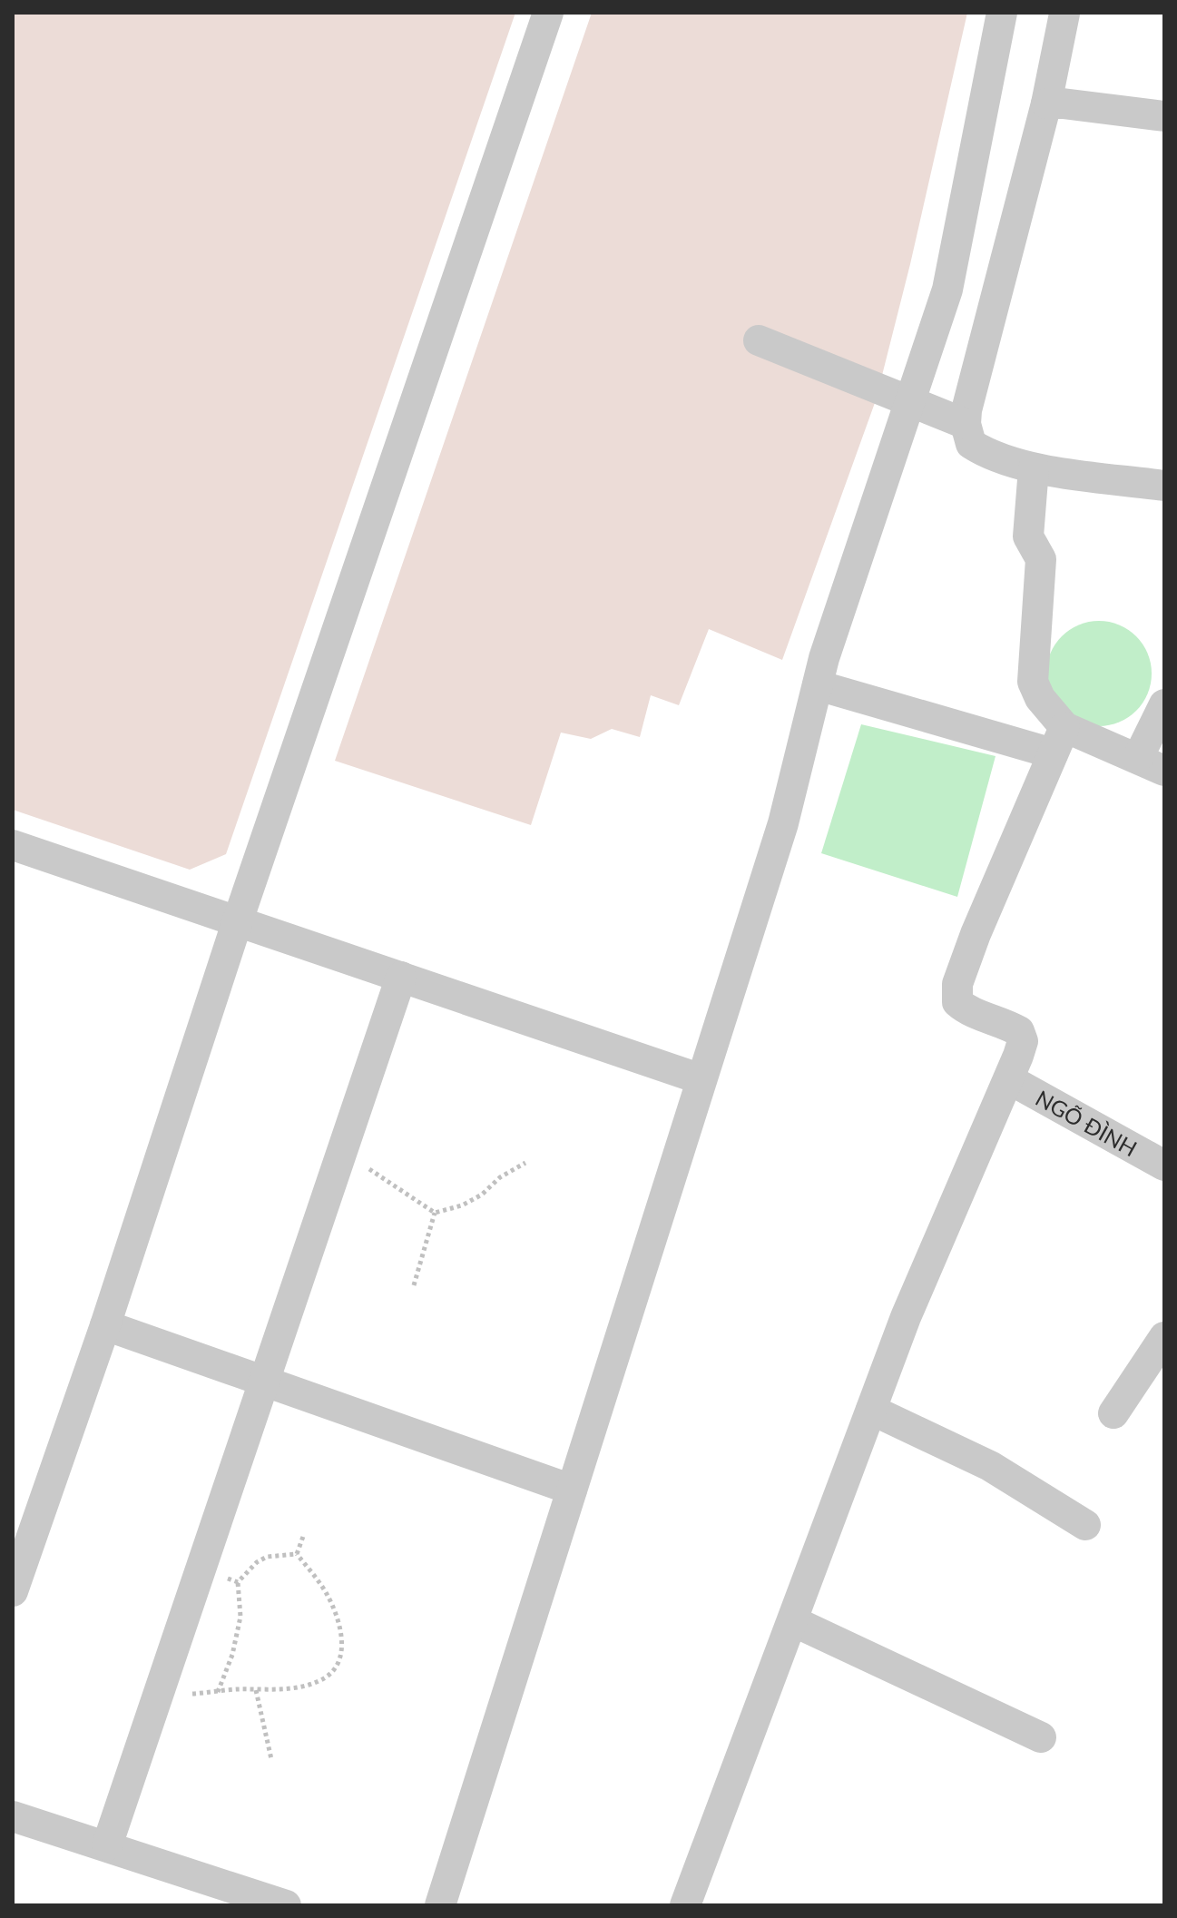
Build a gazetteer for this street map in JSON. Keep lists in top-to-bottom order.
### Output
{
  "streets": {
    "street": ["NGÕ ĐÌNH"]
  }
}
